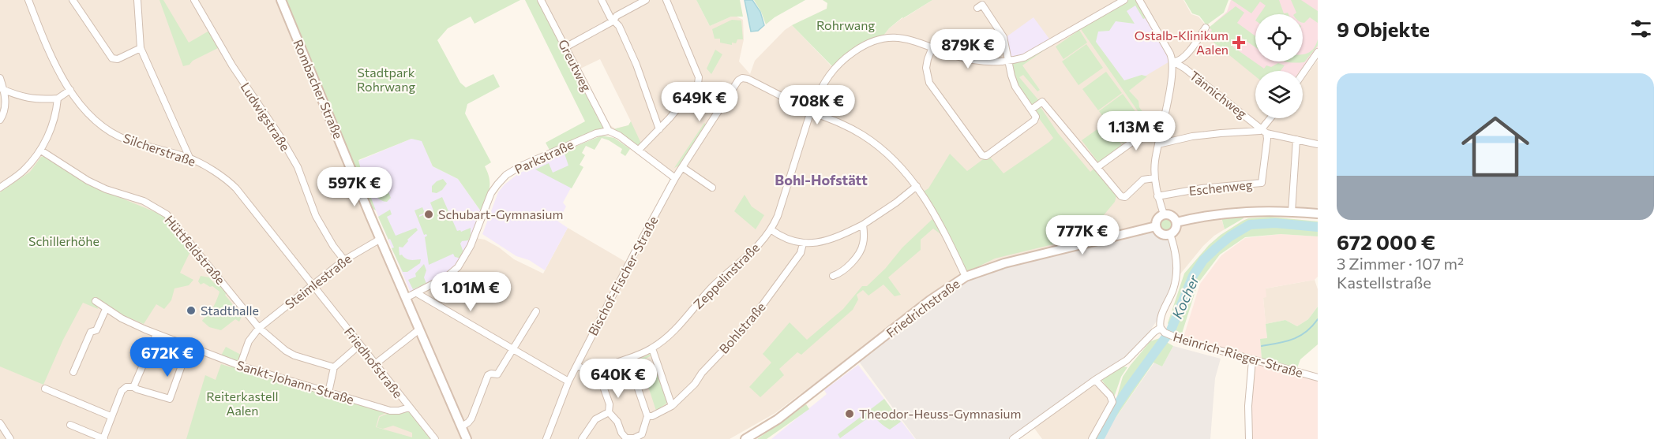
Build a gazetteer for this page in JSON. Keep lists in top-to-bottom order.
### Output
{
  "streets": {
    "main road": ["Rombacher Straße", "Friedrichstraße"],
    "street": [
      "Greutweg",
      "Tännichweg",
      "Ludwigstraße",
      "Silcherstraße",
      "Parkstraße",
      "Eschenweg",
      "Hüttfeldstraße",
      "Bischof-Fischer-Straße",
      "Zeppelinstraße",
      "Steimlestraße",
      "Bohlstraße",
      "Heinrich-Rieger-Straße",
      "Friedhofstraße",
      "Sankt-Johann-Straße"
    ]
  },
  "crossings": [
    ["Greutweg", "Parkstraße"],
    ["Rombacher Straße", "Parkstraße"],
    ["Rombacher Straße", "Steimlestraße"],
    ["Tännichweg", "Eschenweg"],
    ["Ludwigstraße", "Steimlestraße"],
    ["Silcherstraße", "Steimlestraße"],
    ["Silcherstraße", "Friedhofstraße"],
    ["Hüttfeldstraße", "Steimlestraße"],
    ["Bischof-Fischer-Straße", "Zeppelinstraße"],
    ["Steimlestraße", "Friedhofstraße"],
    ["Friedhofstraße", "Sankt-Johann-Straße"]
  ],
  "districts": ["Bohl-Hofstätt"],
  "water": ["Kocher"],
  "parks": [
    "Rohrwang",
    "Stadtpark Rohrwang",
    "Schillerhöhe",
    "Reiterkastell Aalen"
  ],
  "places": {
    "health": ["Ostalb-Klinikum Aalen"],
    "other": ["Schubart-Gymnasium", "Stadthalle", "Theodor-Heuss-Gymnasium"]
  },
  "page": {
    "heading": "9 Objekte",
    "price": [
      "879K €",
      "649K €",
      "708K €",
      "1.13M €",
      "597K €",
      "777K €",
      "1.01M €",
      "672K €",
      "640K €"
    ],
    "list": [
      {
        "name": "672 000 €",
        "note": "3 Zimmer · 107 m² · Kastellstraße"
      }
    ]
  }
}
